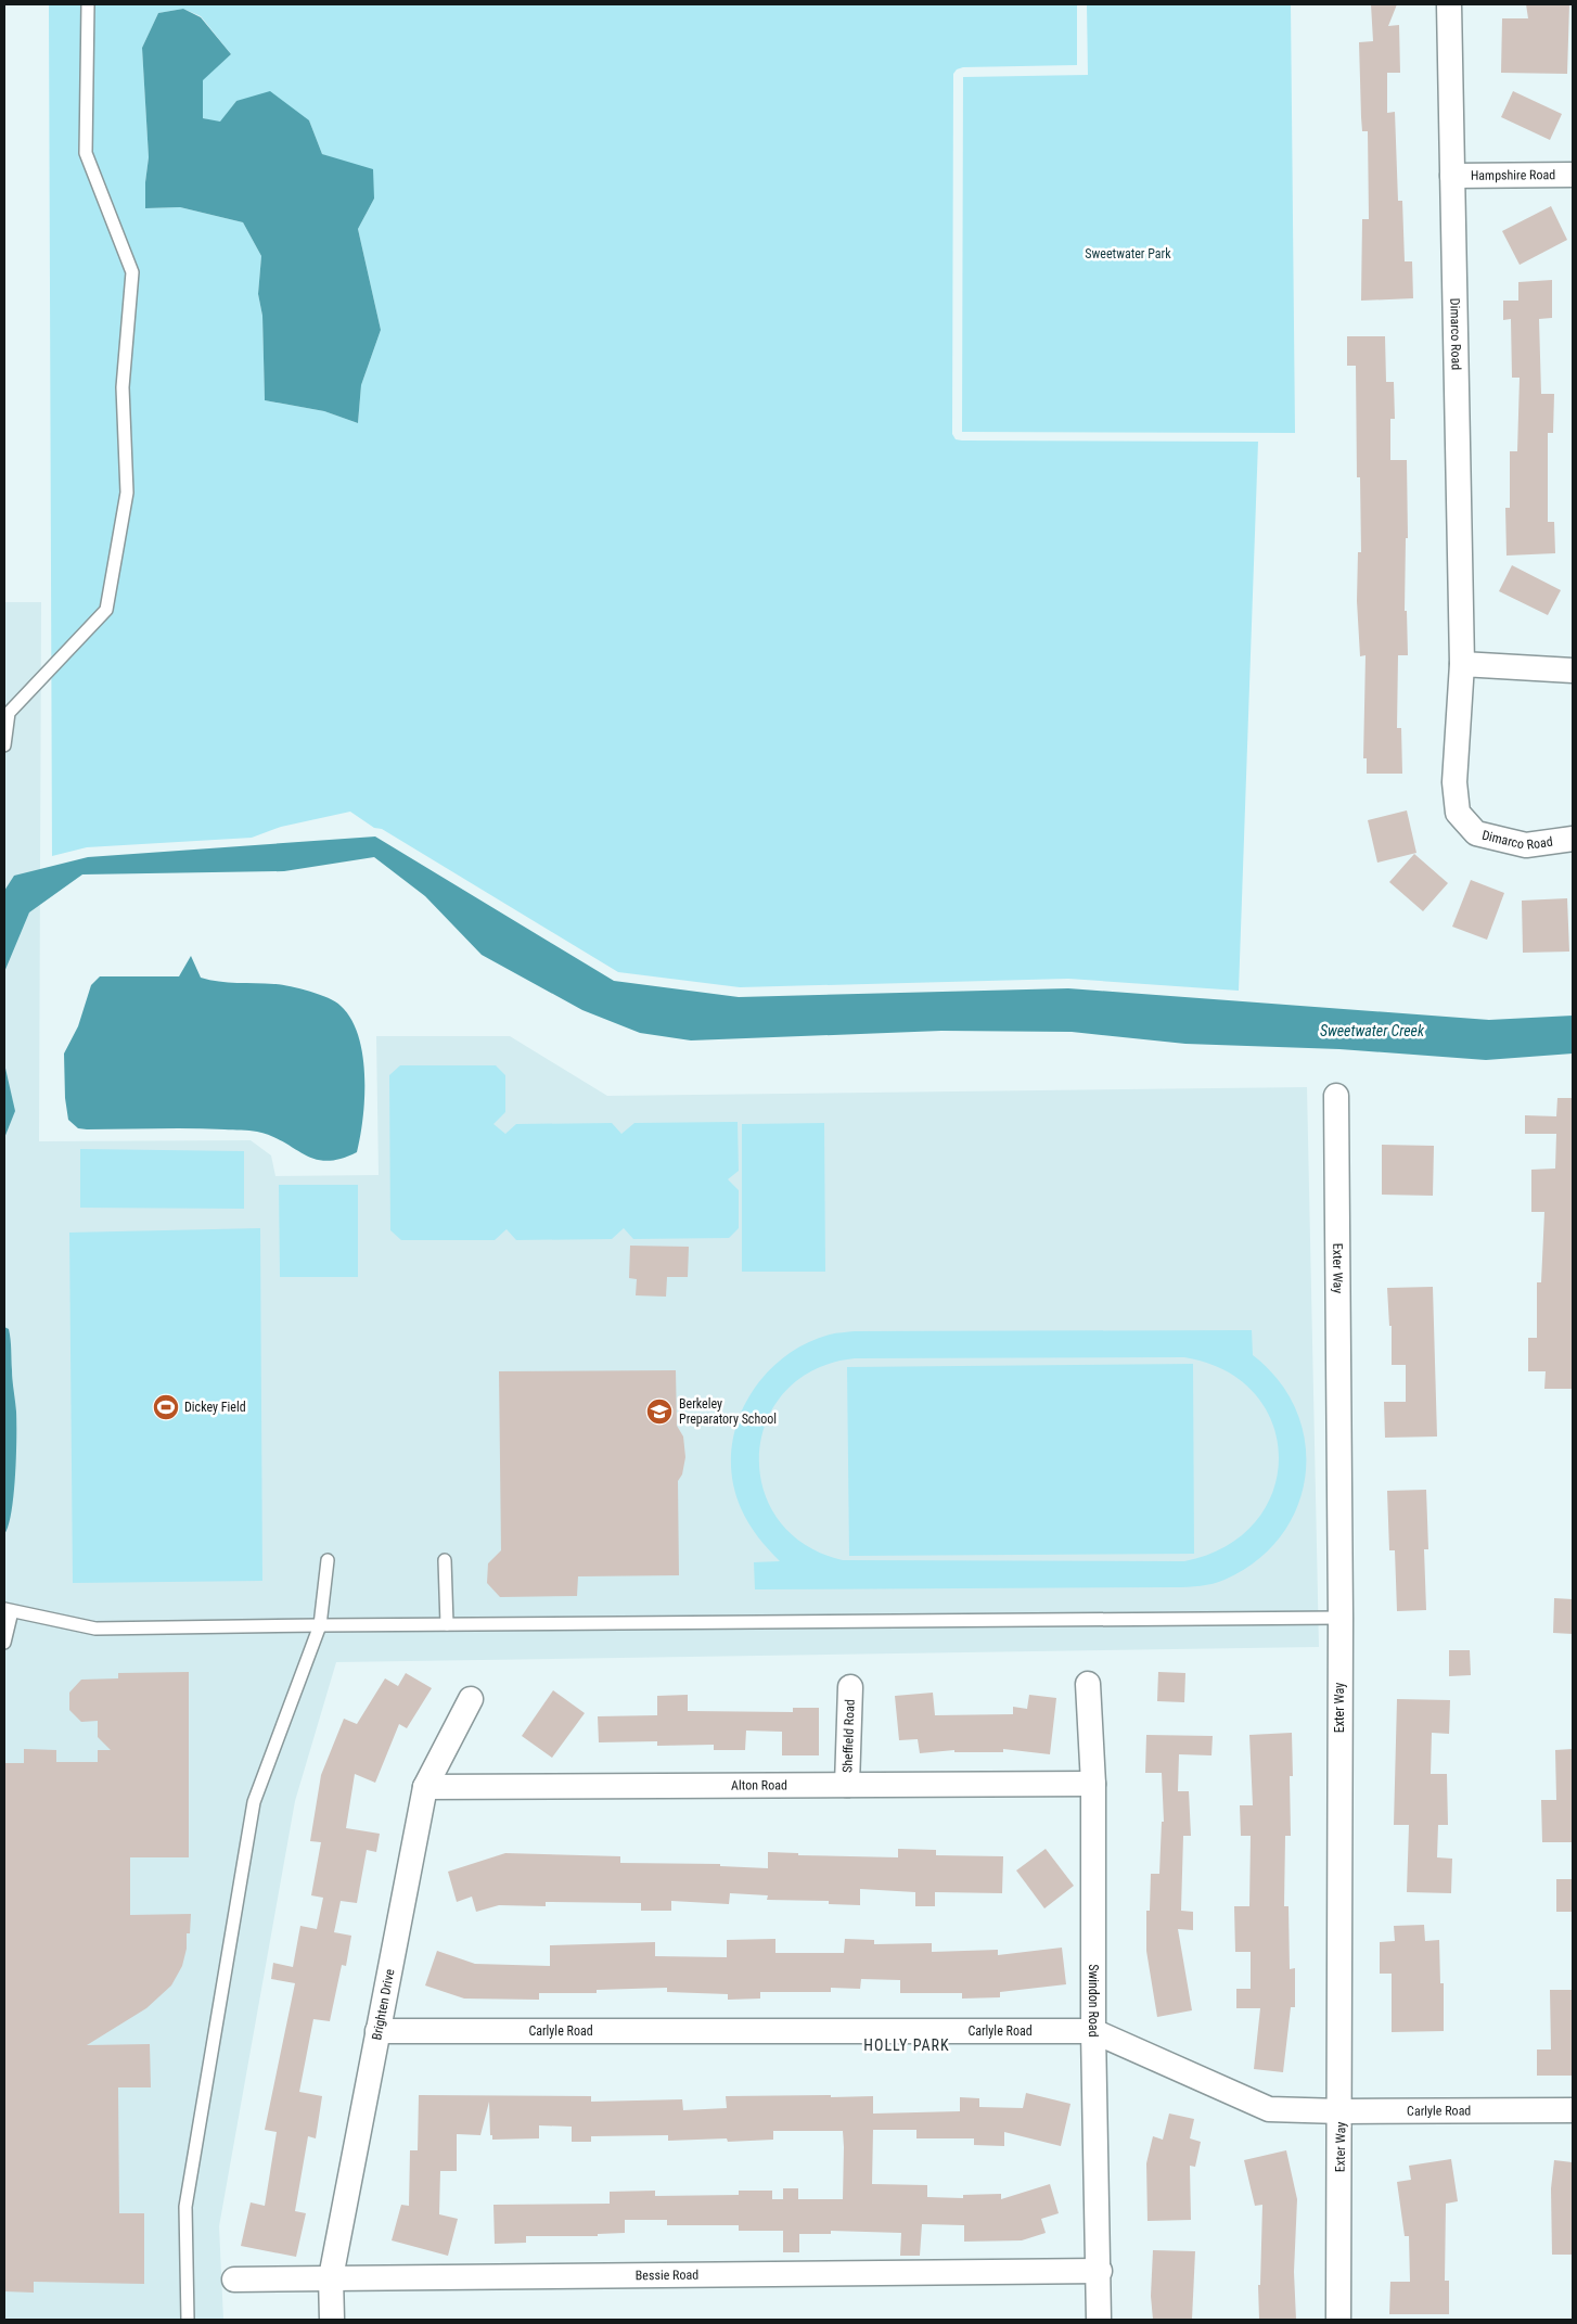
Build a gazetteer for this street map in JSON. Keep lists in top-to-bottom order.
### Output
{
  "streets": {
    "street": [
      "Hampshire Road",
      "Dimarco Road",
      "Exter Way",
      "Sheffield Road",
      "Alton Road",
      "Swindon Road",
      "Brighten Drive",
      "Carlyle Road",
      "Bessie Road"
    ]
  },
  "crossings": [
    ["Hampshire Road", "Dimarco Road"],
    ["Exter Way", "Carlyle Road"],
    ["Sheffield Road", "Alton Road"],
    ["Alton Road", "Swindon Road"],
    ["Alton Road", "Brighten Drive"],
    ["Swindon Road", "Carlyle Road"],
    ["Swindon Road", "Bessie Road"],
    ["Brighten Drive", "Carlyle Road"],
    ["Brighten Drive", "Bessie Road"]
  ],
  "districts": ["HOLLY PARK"],
  "water": ["Sweetwater Creek"],
  "parks": ["Sweetwater Park"],
  "places": {
    "sports": ["Dickey Field"],
    "school or university": ["Berkeley Preparatory School"]
  }
}
